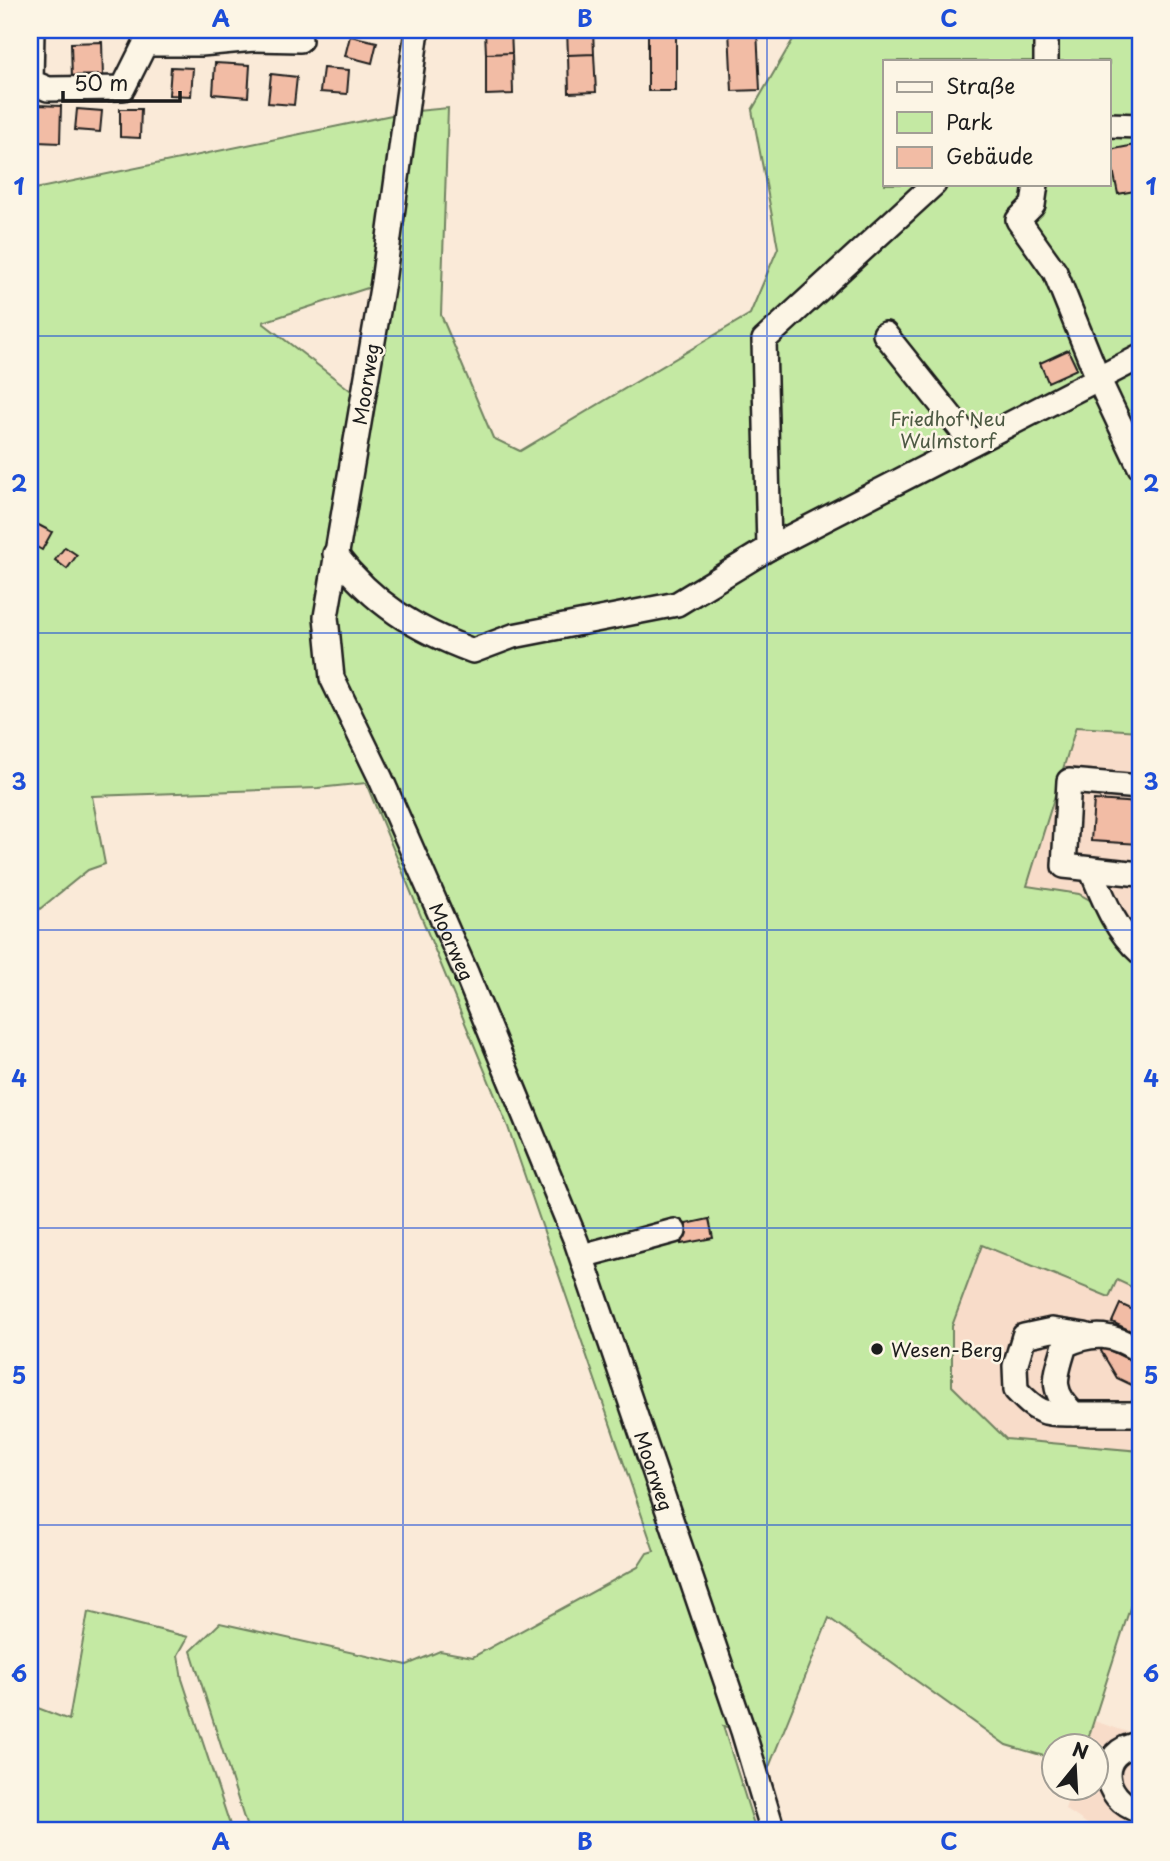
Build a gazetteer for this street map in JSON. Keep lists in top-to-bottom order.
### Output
{
  "streets": {
    "street": ["Moorweg"]
  },
  "parks": ["Friedhof Neu Wulmstorf"],
  "places": ["Wesen-Berg"],
  "legend": ["Straße", "Park", "Gebäude"],
  "scale_bar": "50 m",
  "north": "top",
  "grid": {
    "columns": ["A", "B", "C"],
    "rows": [
      "1",
      "2",
      "3",
      "4",
      "5",
      "6"
    ]
  }
}
